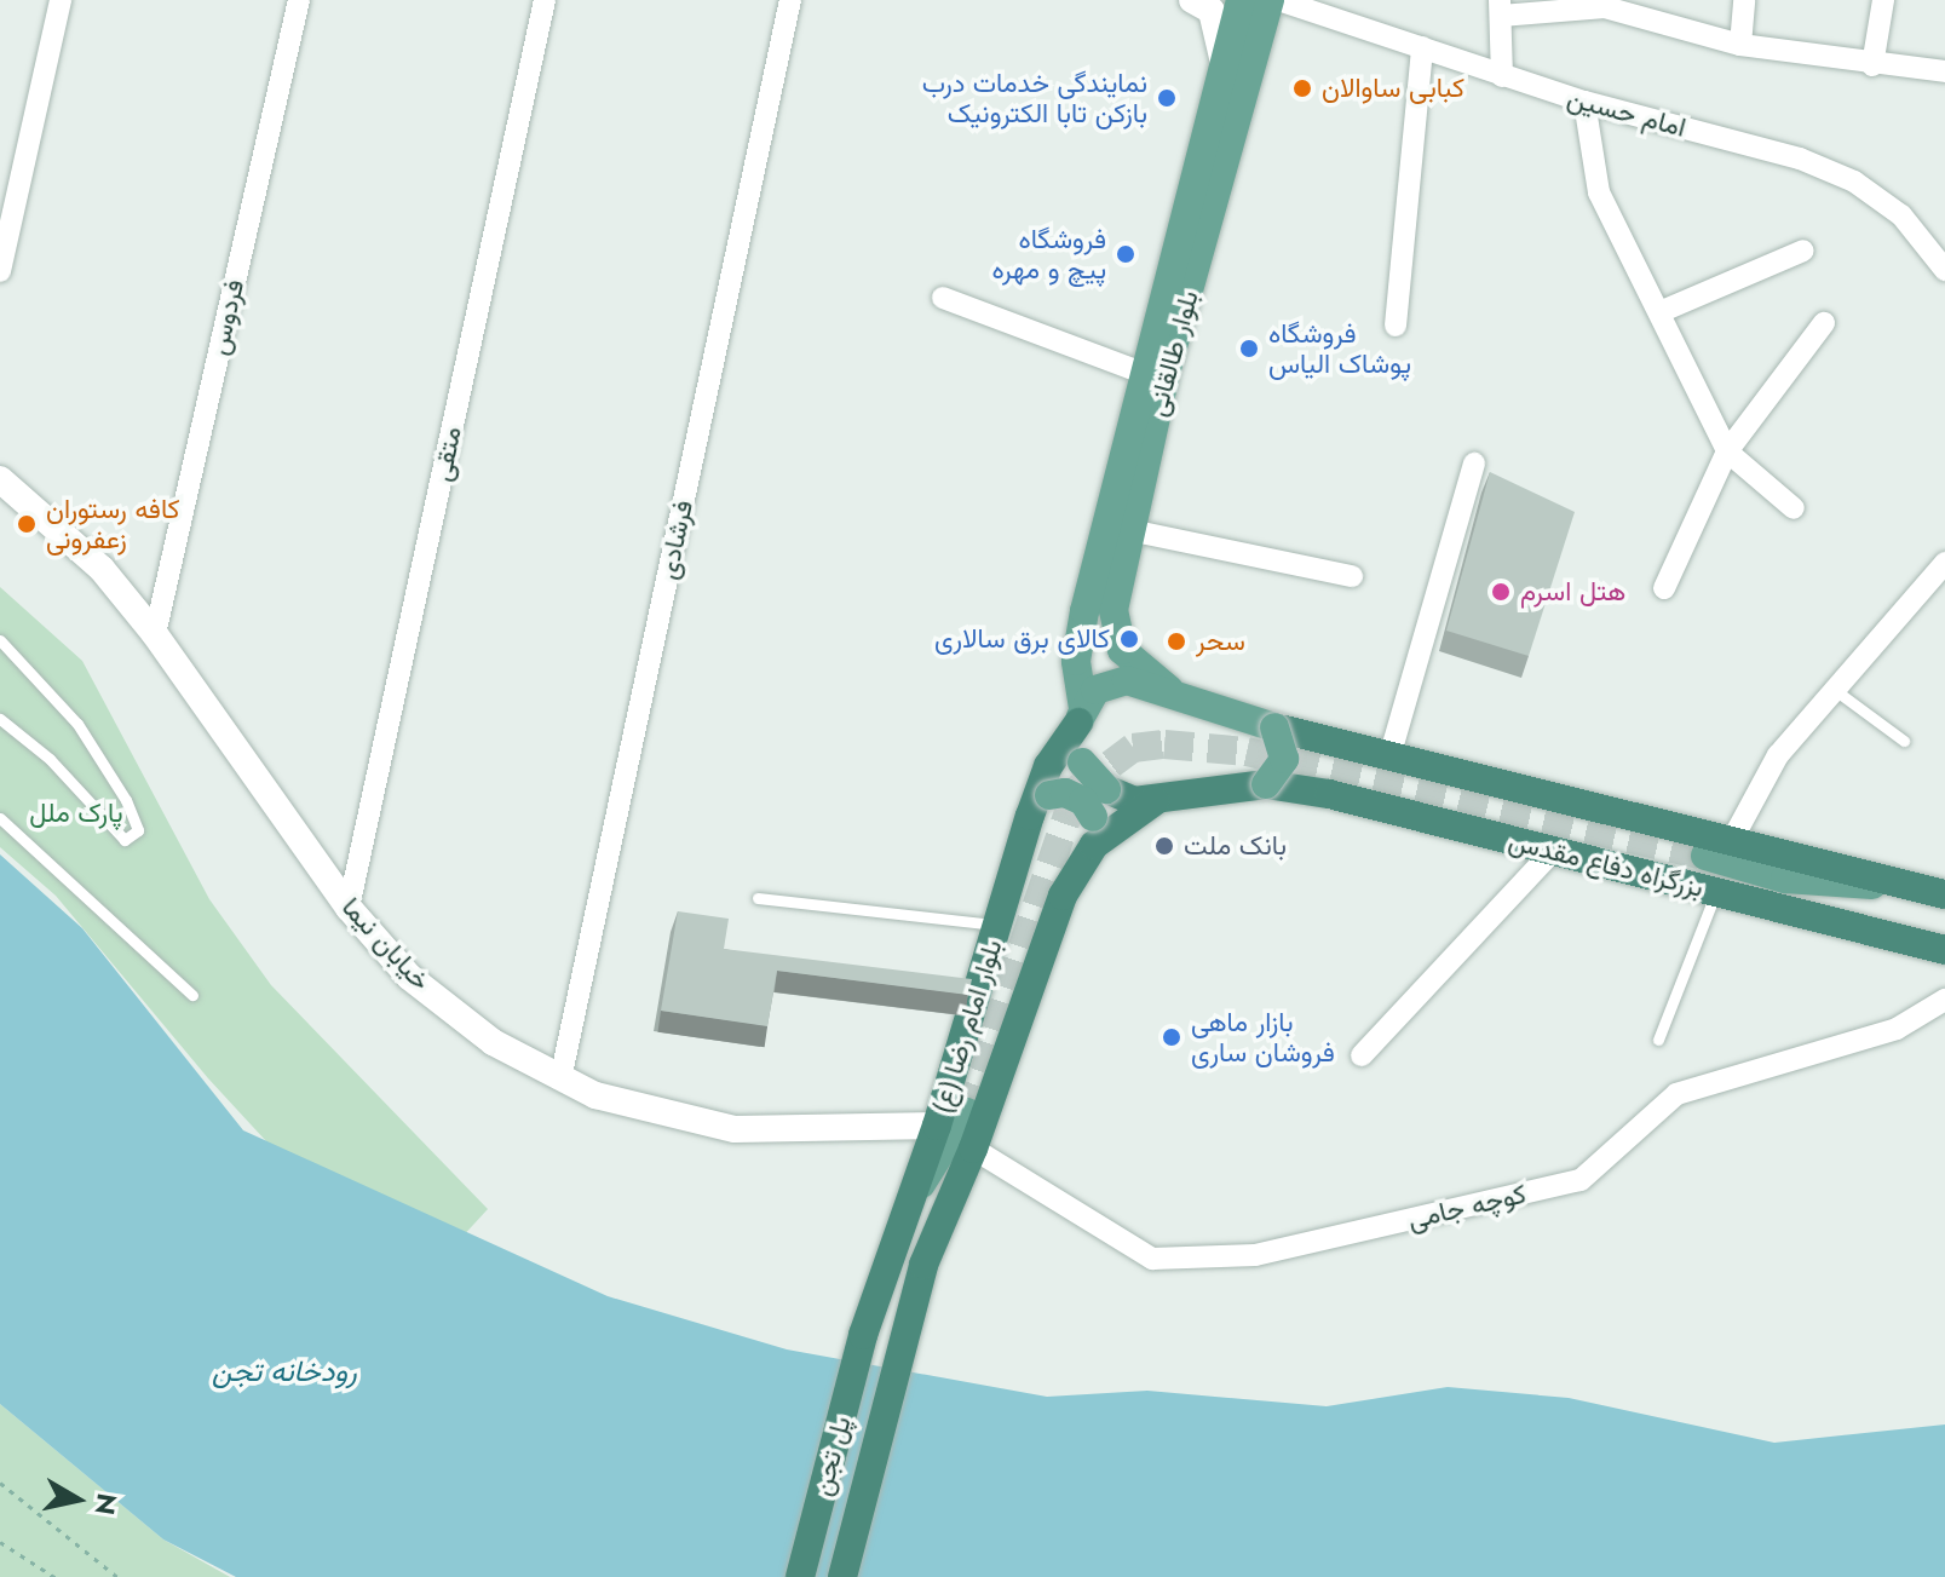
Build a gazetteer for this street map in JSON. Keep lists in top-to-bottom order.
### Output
{
  "streets": {
    "highway": ["بزرگراه دفاع مقدس", "بلوار امام رضا (ع)", "پل تجن"],
    "main road": ["بلوار طالقانی"],
    "street": [
      "امام حسین",
      "فردوس",
      "متقی",
      "فرشادی",
      "خیابان نیما",
      "کوچه جامی"
    ]
  },
  "crossings": [
    ["امام حسین", "بلوار طالقانی"],
    ["فردوس", "خیابان نیما"],
    ["بلوار طالقانی", "بلوار امام رضا (ع)"],
    ["متقی", "خیابان نیما"],
    ["فرشادی", "خیابان نیما"],
    ["خیابان نیما", "بلوار امام رضا (ع)"],
    ["بلوار امام رضا (ع)", "کوچه جامی"],
    ["بلوار امام رضا (ع)", "پل تجن"]
  ],
  "water": ["رودخانه تجن"],
  "parks": ["پارک ملل"],
  "places": [
    "کبابی ساوالان",
    "نمایندگی خدمات درب بازکن تابا الکترونیک",
    "فروشگاه پیچ و مهره",
    "فروشگاه پوشاک الیاس",
    "کافه رستوران زعفرونی",
    "هتل اسرم",
    "کالای برق سالاری",
    "سحر",
    "بانک ملت",
    "بازار ماهی فروشان ساری"
  ],
  "north": "right"
}
